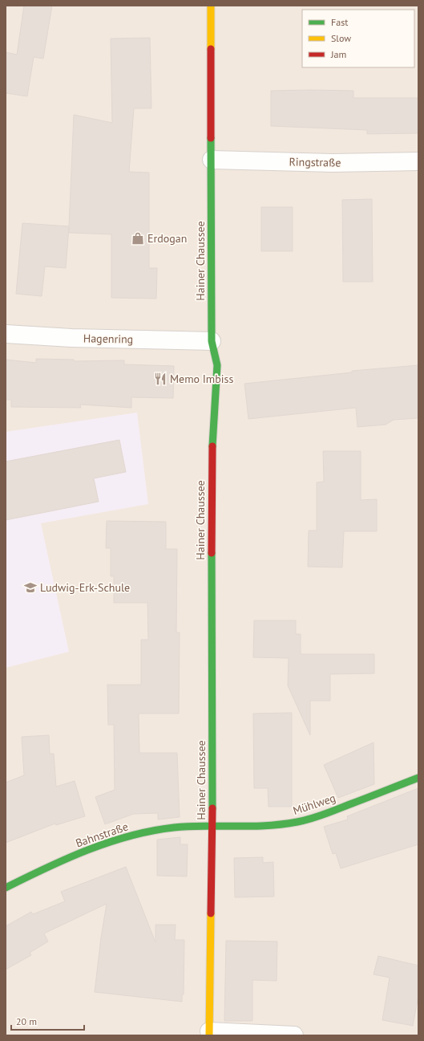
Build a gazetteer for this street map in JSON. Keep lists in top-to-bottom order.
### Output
{
  "streets": {
    "street": [
      "Ringstraße",
      "Hainer Chaussee",
      "Hagenring",
      "Mühlweg",
      "Bahnstraße"
    ]
  },
  "crossings": [
    ["Ringstraße", "Hainer Chaussee"],
    ["Hainer Chaussee", "Hagenring"],
    ["Hainer Chaussee", "Mühlweg"],
    ["Hainer Chaussee", "Bahnstraße"],
    ["Mühlweg", "Bahnstraße"]
  ],
  "places": {
    "shop": ["Erdogan"],
    "restaurant": ["Memo Imbiss"],
    "school or university": ["Ludwig-Erk-Schule"]
  },
  "legend": ["Fast", "Slow", "Jam"],
  "scale_bar": "20 m"
}
